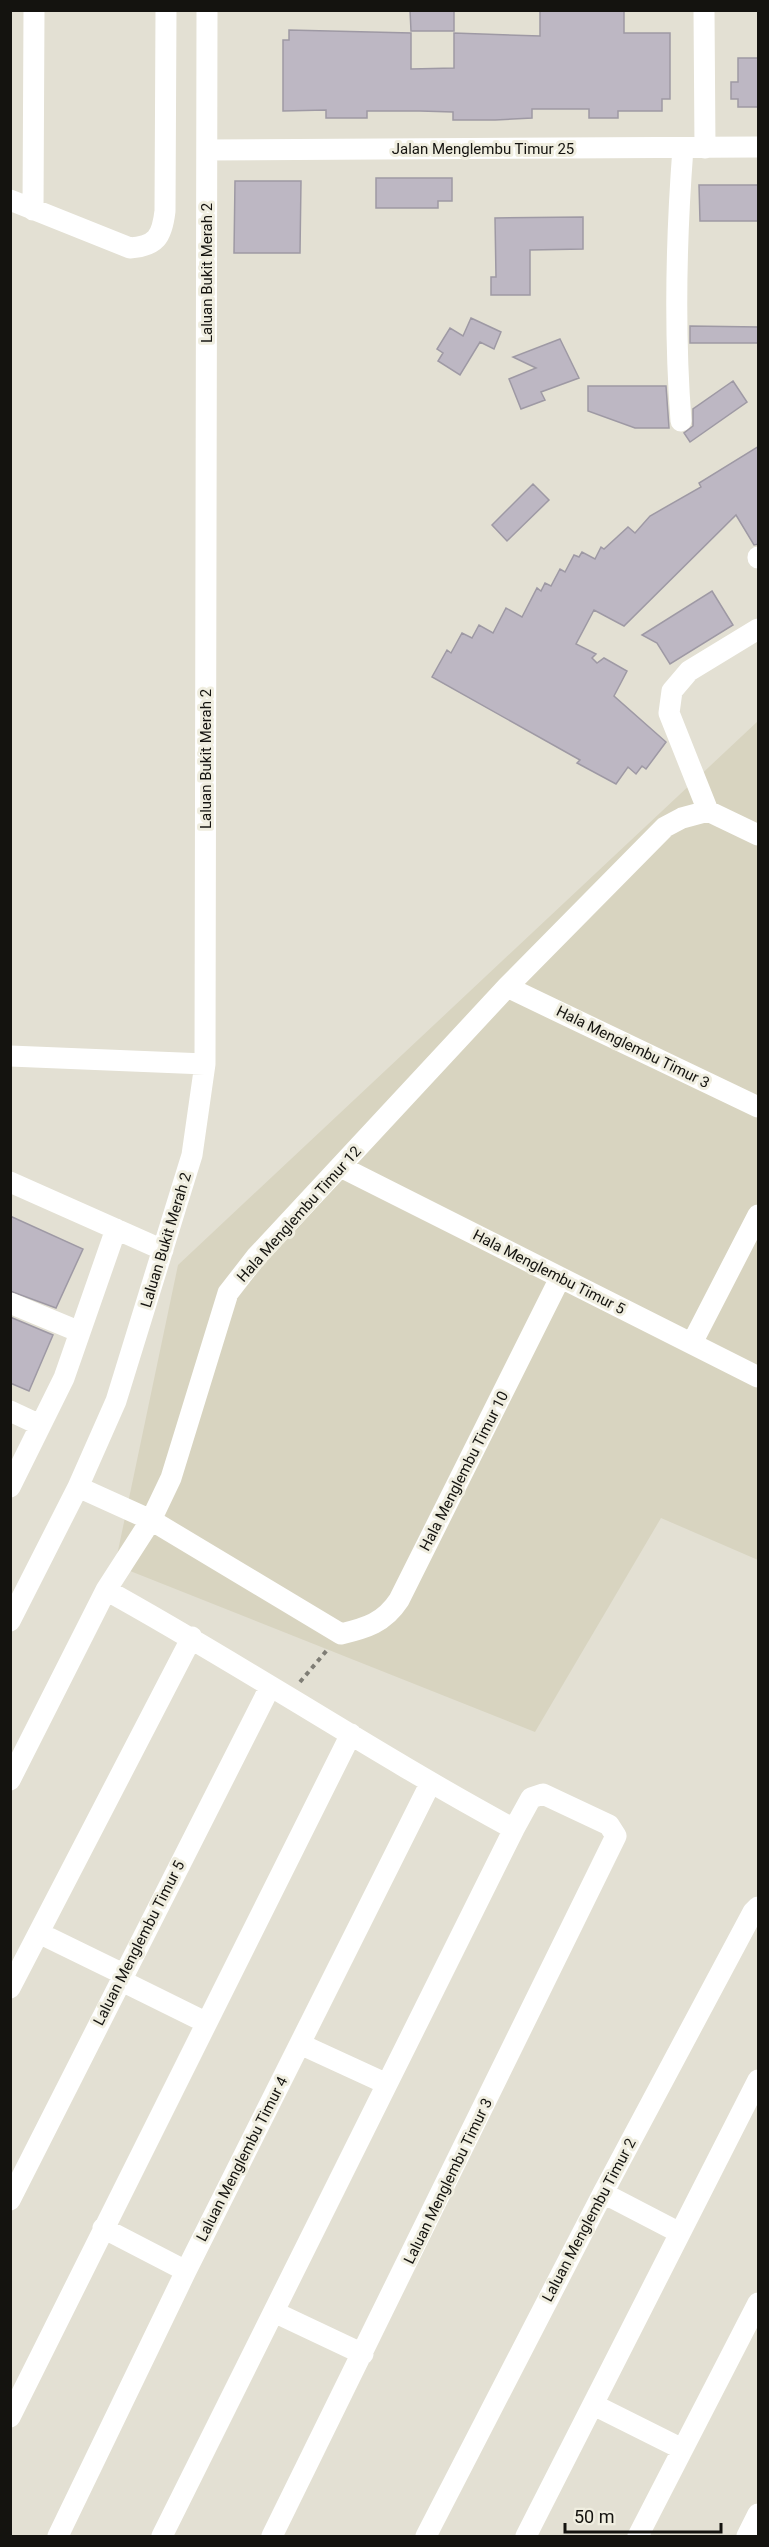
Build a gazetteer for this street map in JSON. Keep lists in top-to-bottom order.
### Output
{
  "streets": {
    "street": [
      "Jalan Menglembu Timur 25",
      "Laluan Bukit Merah 2",
      "Hala Menglembu Timur 3",
      "Hala Menglembu Timur 12",
      "Hala Menglembu Timur 5",
      "Hala Menglembu Timur 10",
      "Laluan Menglembu Timur 5",
      "Laluan Menglembu Timur 4",
      "Laluan Menglembu Timur 3",
      "Laluan Menglembu Timur 2"
    ]
  },
  "crossings": [
    ["Jalan Menglembu Timur 25", "Laluan Bukit Merah 2"],
    ["Hala Menglembu Timur 3", "Hala Menglembu Timur 12"],
    ["Hala Menglembu Timur 12", "Hala Menglembu Timur 5"],
    ["Hala Menglembu Timur 5", "Hala Menglembu Timur 10"]
  ],
  "scale_bar": "50 m"
}
